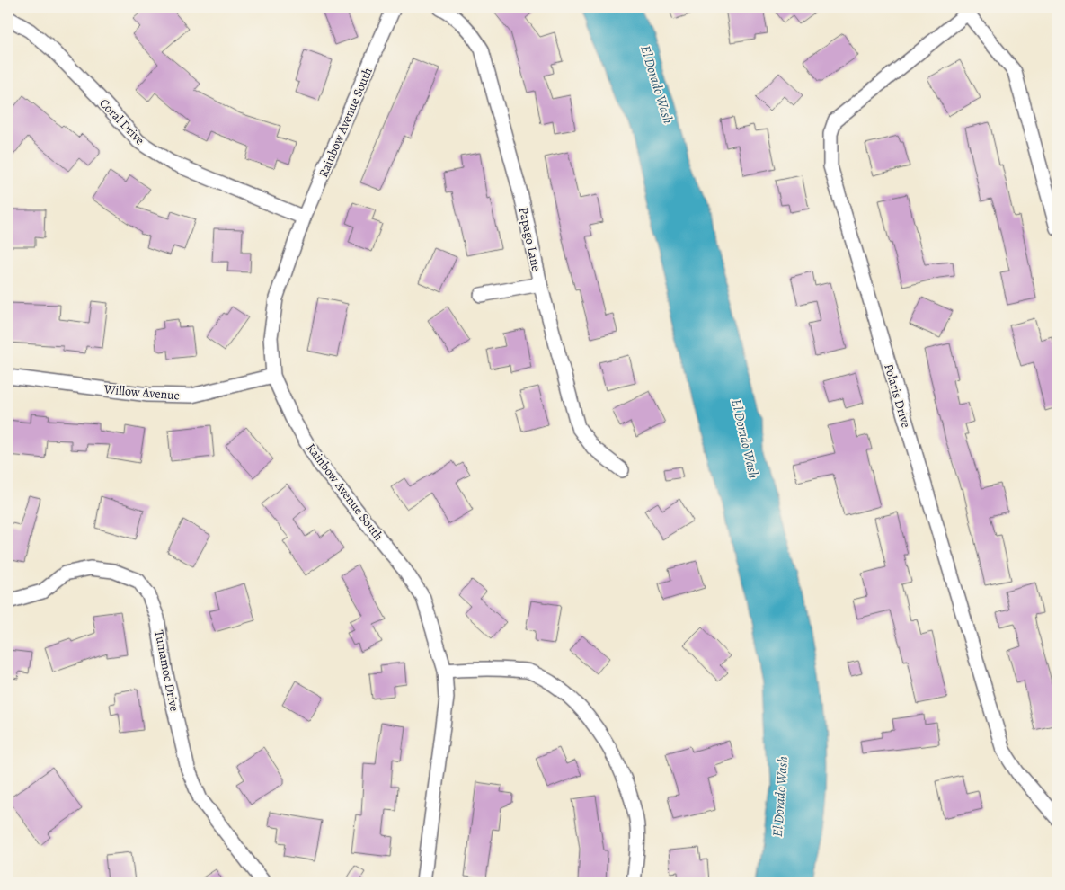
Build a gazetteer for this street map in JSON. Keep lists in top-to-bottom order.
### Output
{
  "streets": {
    "street": [
      "Coral Drive",
      "Rainbow Avenue South",
      "Papago Lane",
      "Willow Avenue",
      "Polaris Drive",
      "Tumamoc Drive"
    ]
  },
  "crossings": [
    ["Coral Drive", "Rainbow Avenue South"],
    ["Rainbow Avenue South", "Willow Avenue"]
  ],
  "water": ["El Dorado Wash"]
}
